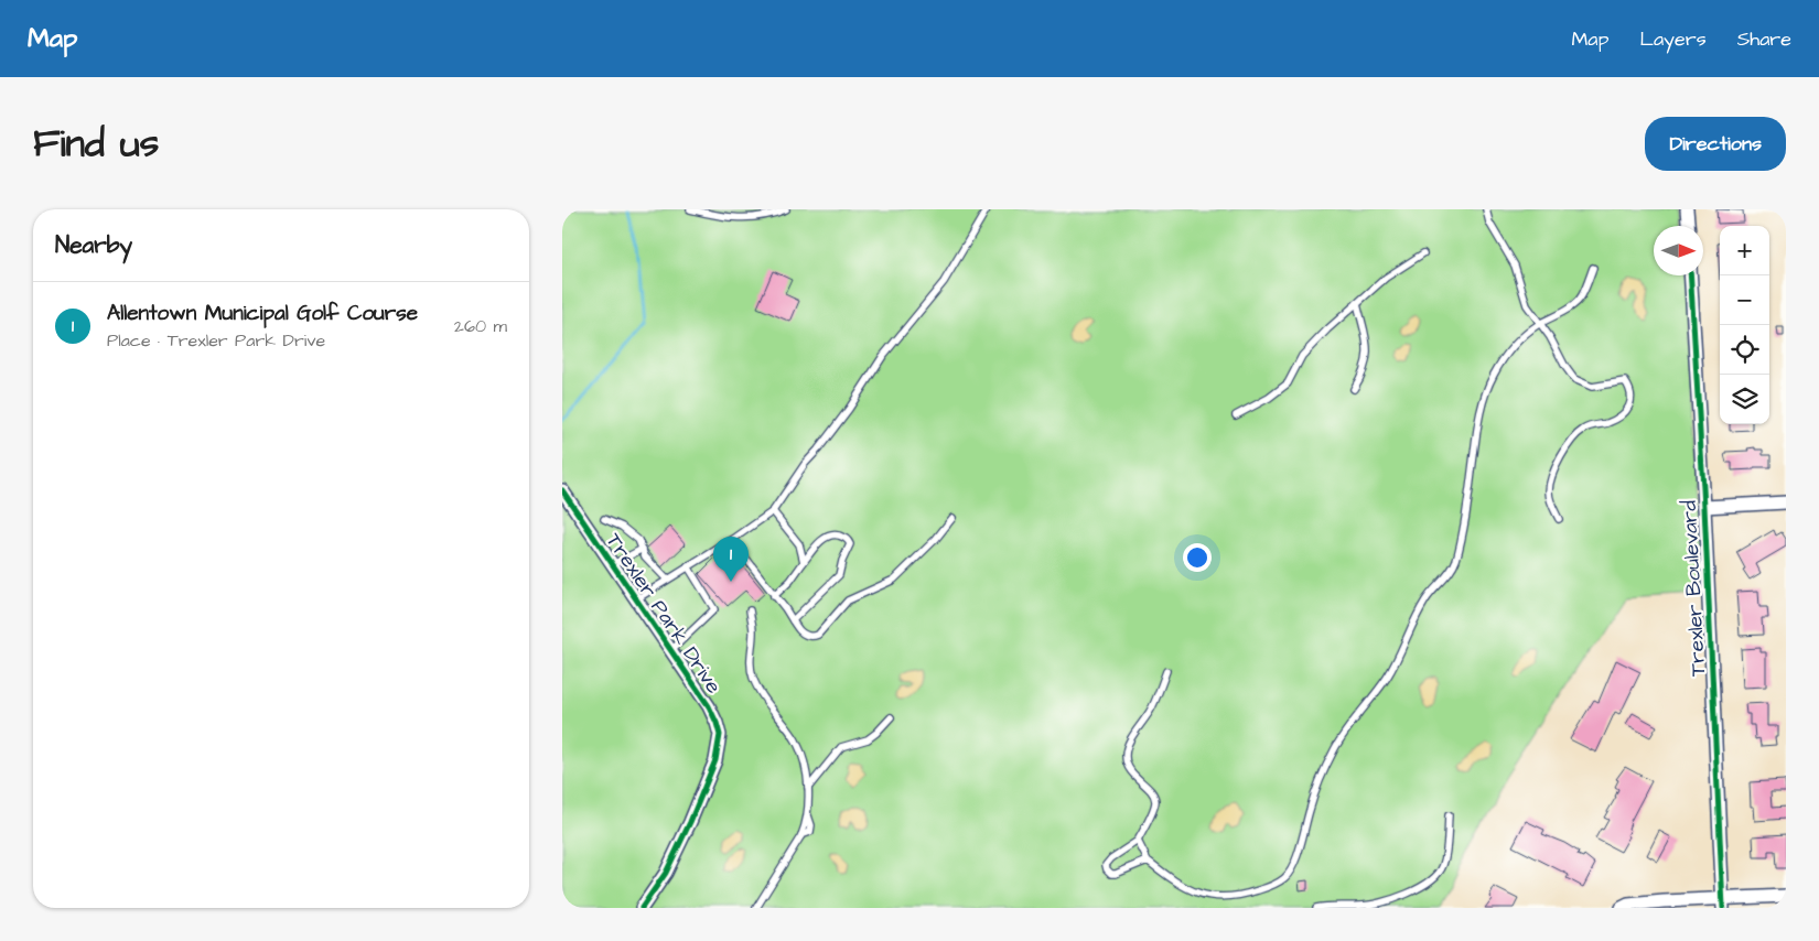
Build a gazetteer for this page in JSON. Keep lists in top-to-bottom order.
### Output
{
  "streets": {
    "street": ["Trexler Boulevard", "Trexler Park Drive"]
  },
  "north": "right",
  "page": {
    "header": "Map",
    "nav": ["Map", "Layers", "Share"],
    "title": "Find us",
    "buttons": "Directions",
    "heading": "Nearby",
    "map_buttons": ["+", "−"],
    "list": [
      {
        "mark": "1",
        "name": "Allentown Municipal Golf Course",
        "note": "Place · Trexler Park Drive",
        "value": "260 m"
      }
    ],
    "pins": "1"
  }
}
